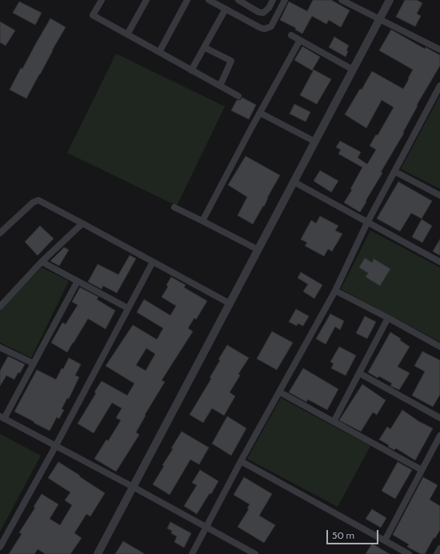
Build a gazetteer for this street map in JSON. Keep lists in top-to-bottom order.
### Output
{
  "scale_bar": "50 m"
}
